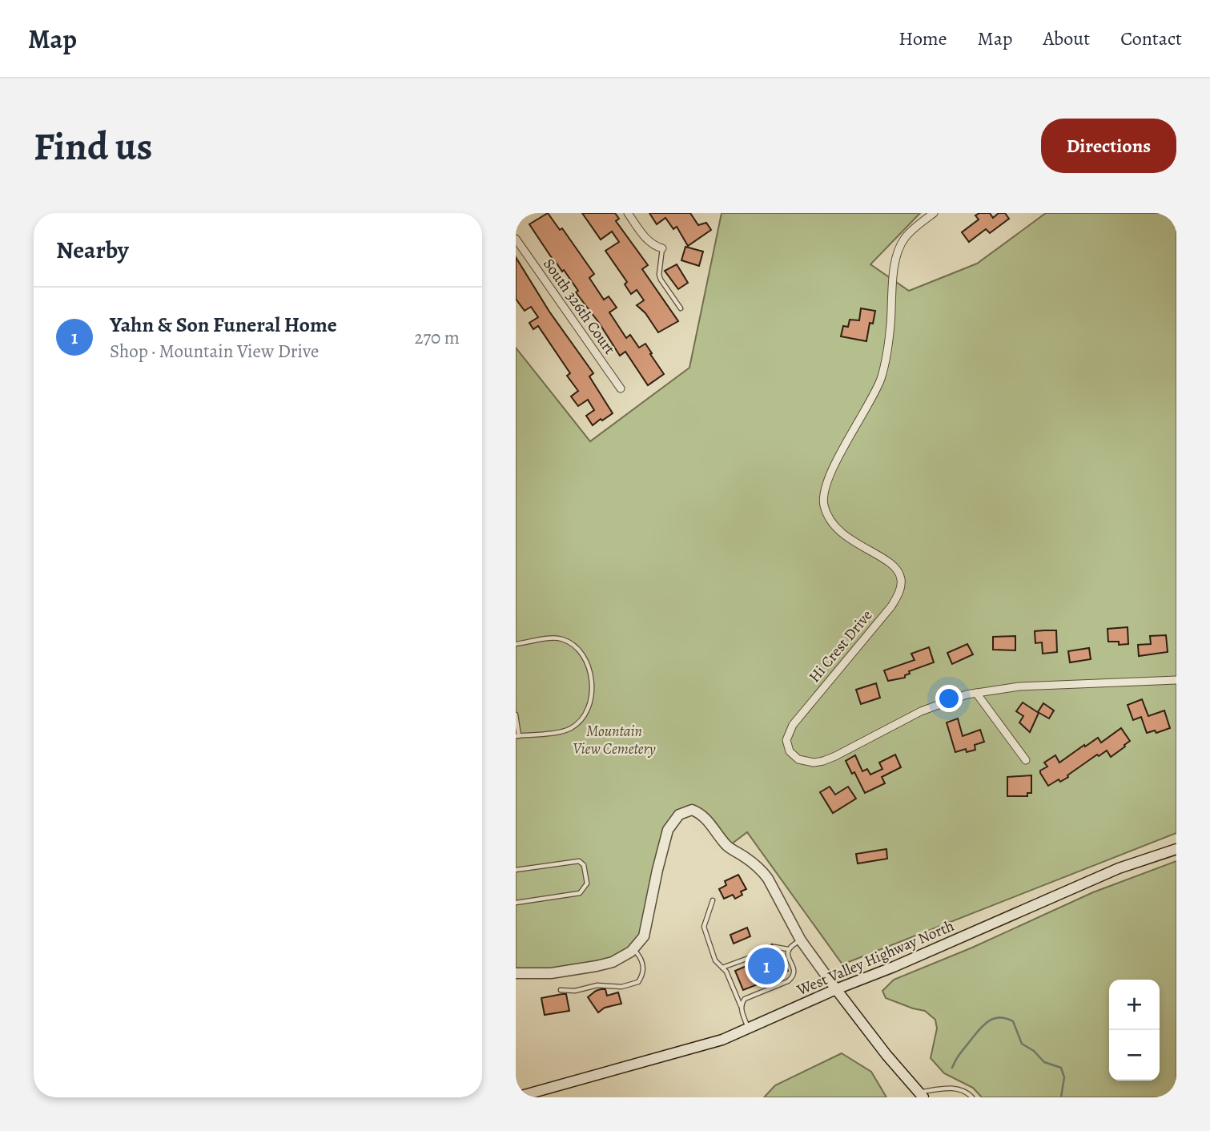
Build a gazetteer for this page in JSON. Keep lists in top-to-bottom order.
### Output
{
  "streets": {
    "main road": ["West Valley Highway North"],
    "street": ["South 326th Court", "Hi Crest Drive"]
  },
  "parks": ["Mountain View Cemetery"],
  "page": {
    "header": "Map",
    "nav": [
      "Home",
      "Map",
      "About",
      "Contact"
    ],
    "buttons": "Directions",
    "title": "Find us",
    "heading": "Nearby",
    "list": [
      {
        "mark": "1",
        "name": "Yahn & Son Funeral Home",
        "note": "Shop · Mountain View Drive",
        "value": "270 m"
      }
    ],
    "pins": "1",
    "map_buttons": ["+", "−"]
  }
}
